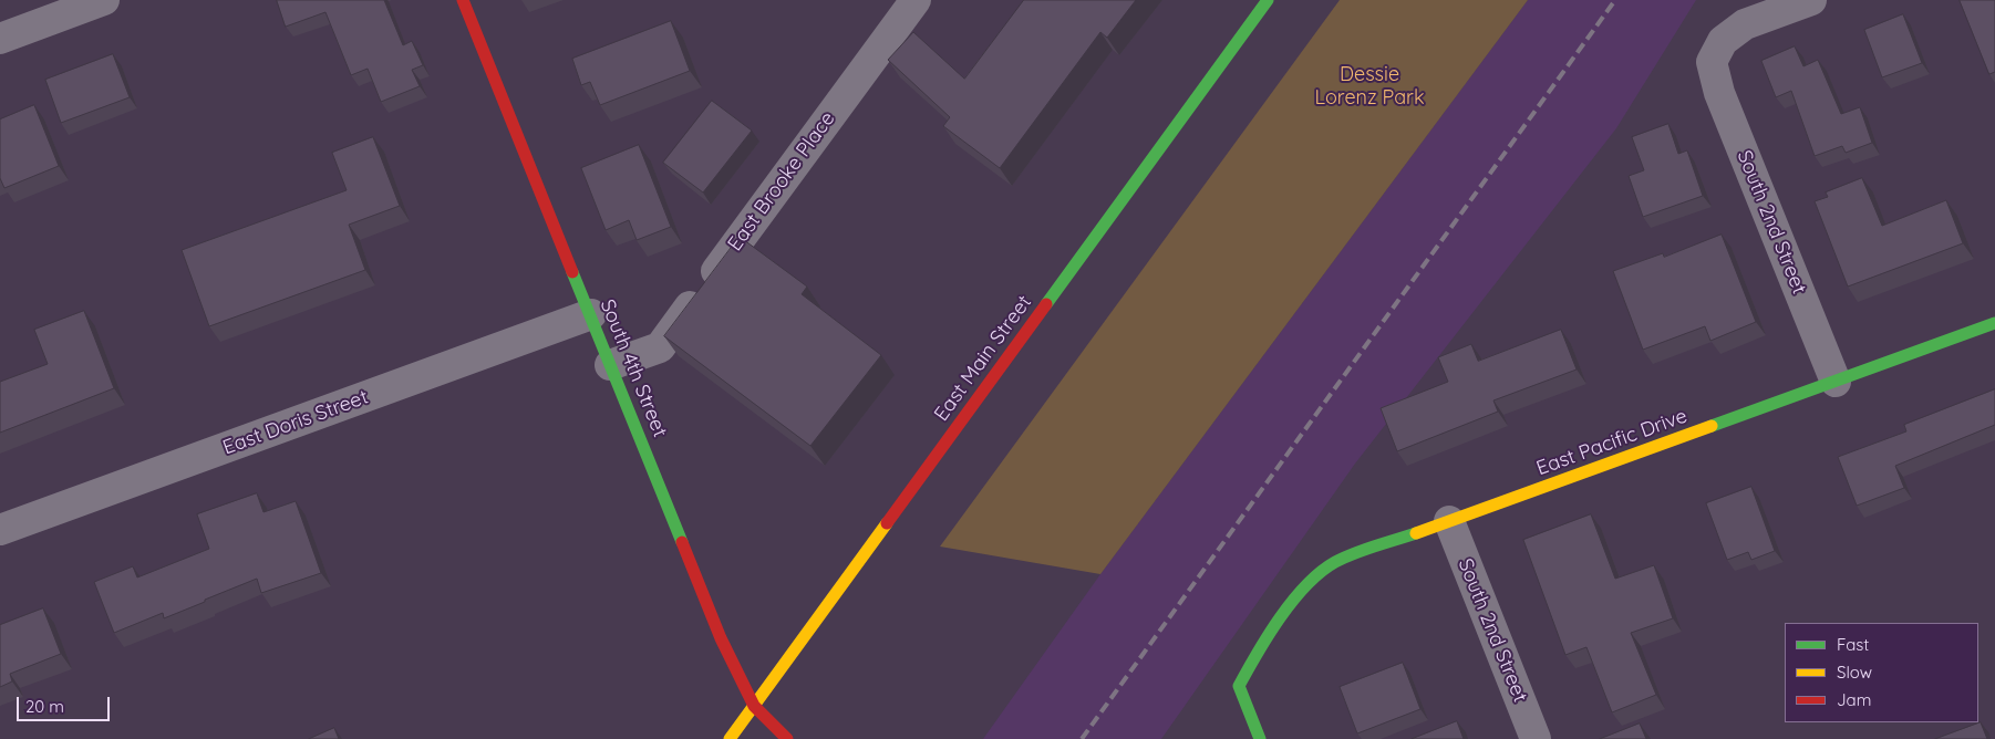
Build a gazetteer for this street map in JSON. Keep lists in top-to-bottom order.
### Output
{
  "streets": {
    "street": [
      "East Brooke Place",
      "South 2nd Street",
      "East Main Street",
      "South 4th Street",
      "East Doris Street",
      "East Pacific Drive"
    ]
  },
  "crossings": [
    ["East Brooke Place", "South 4th Street"],
    ["South 2nd Street", "East Pacific Drive"],
    ["East Main Street", "South 4th Street"],
    ["South 4th Street", "East Doris Street"]
  ],
  "parks": ["Dessie Lorenz Park"],
  "legend": ["Fast", "Slow", "Jam"],
  "scale_bar": "20 m"
}
